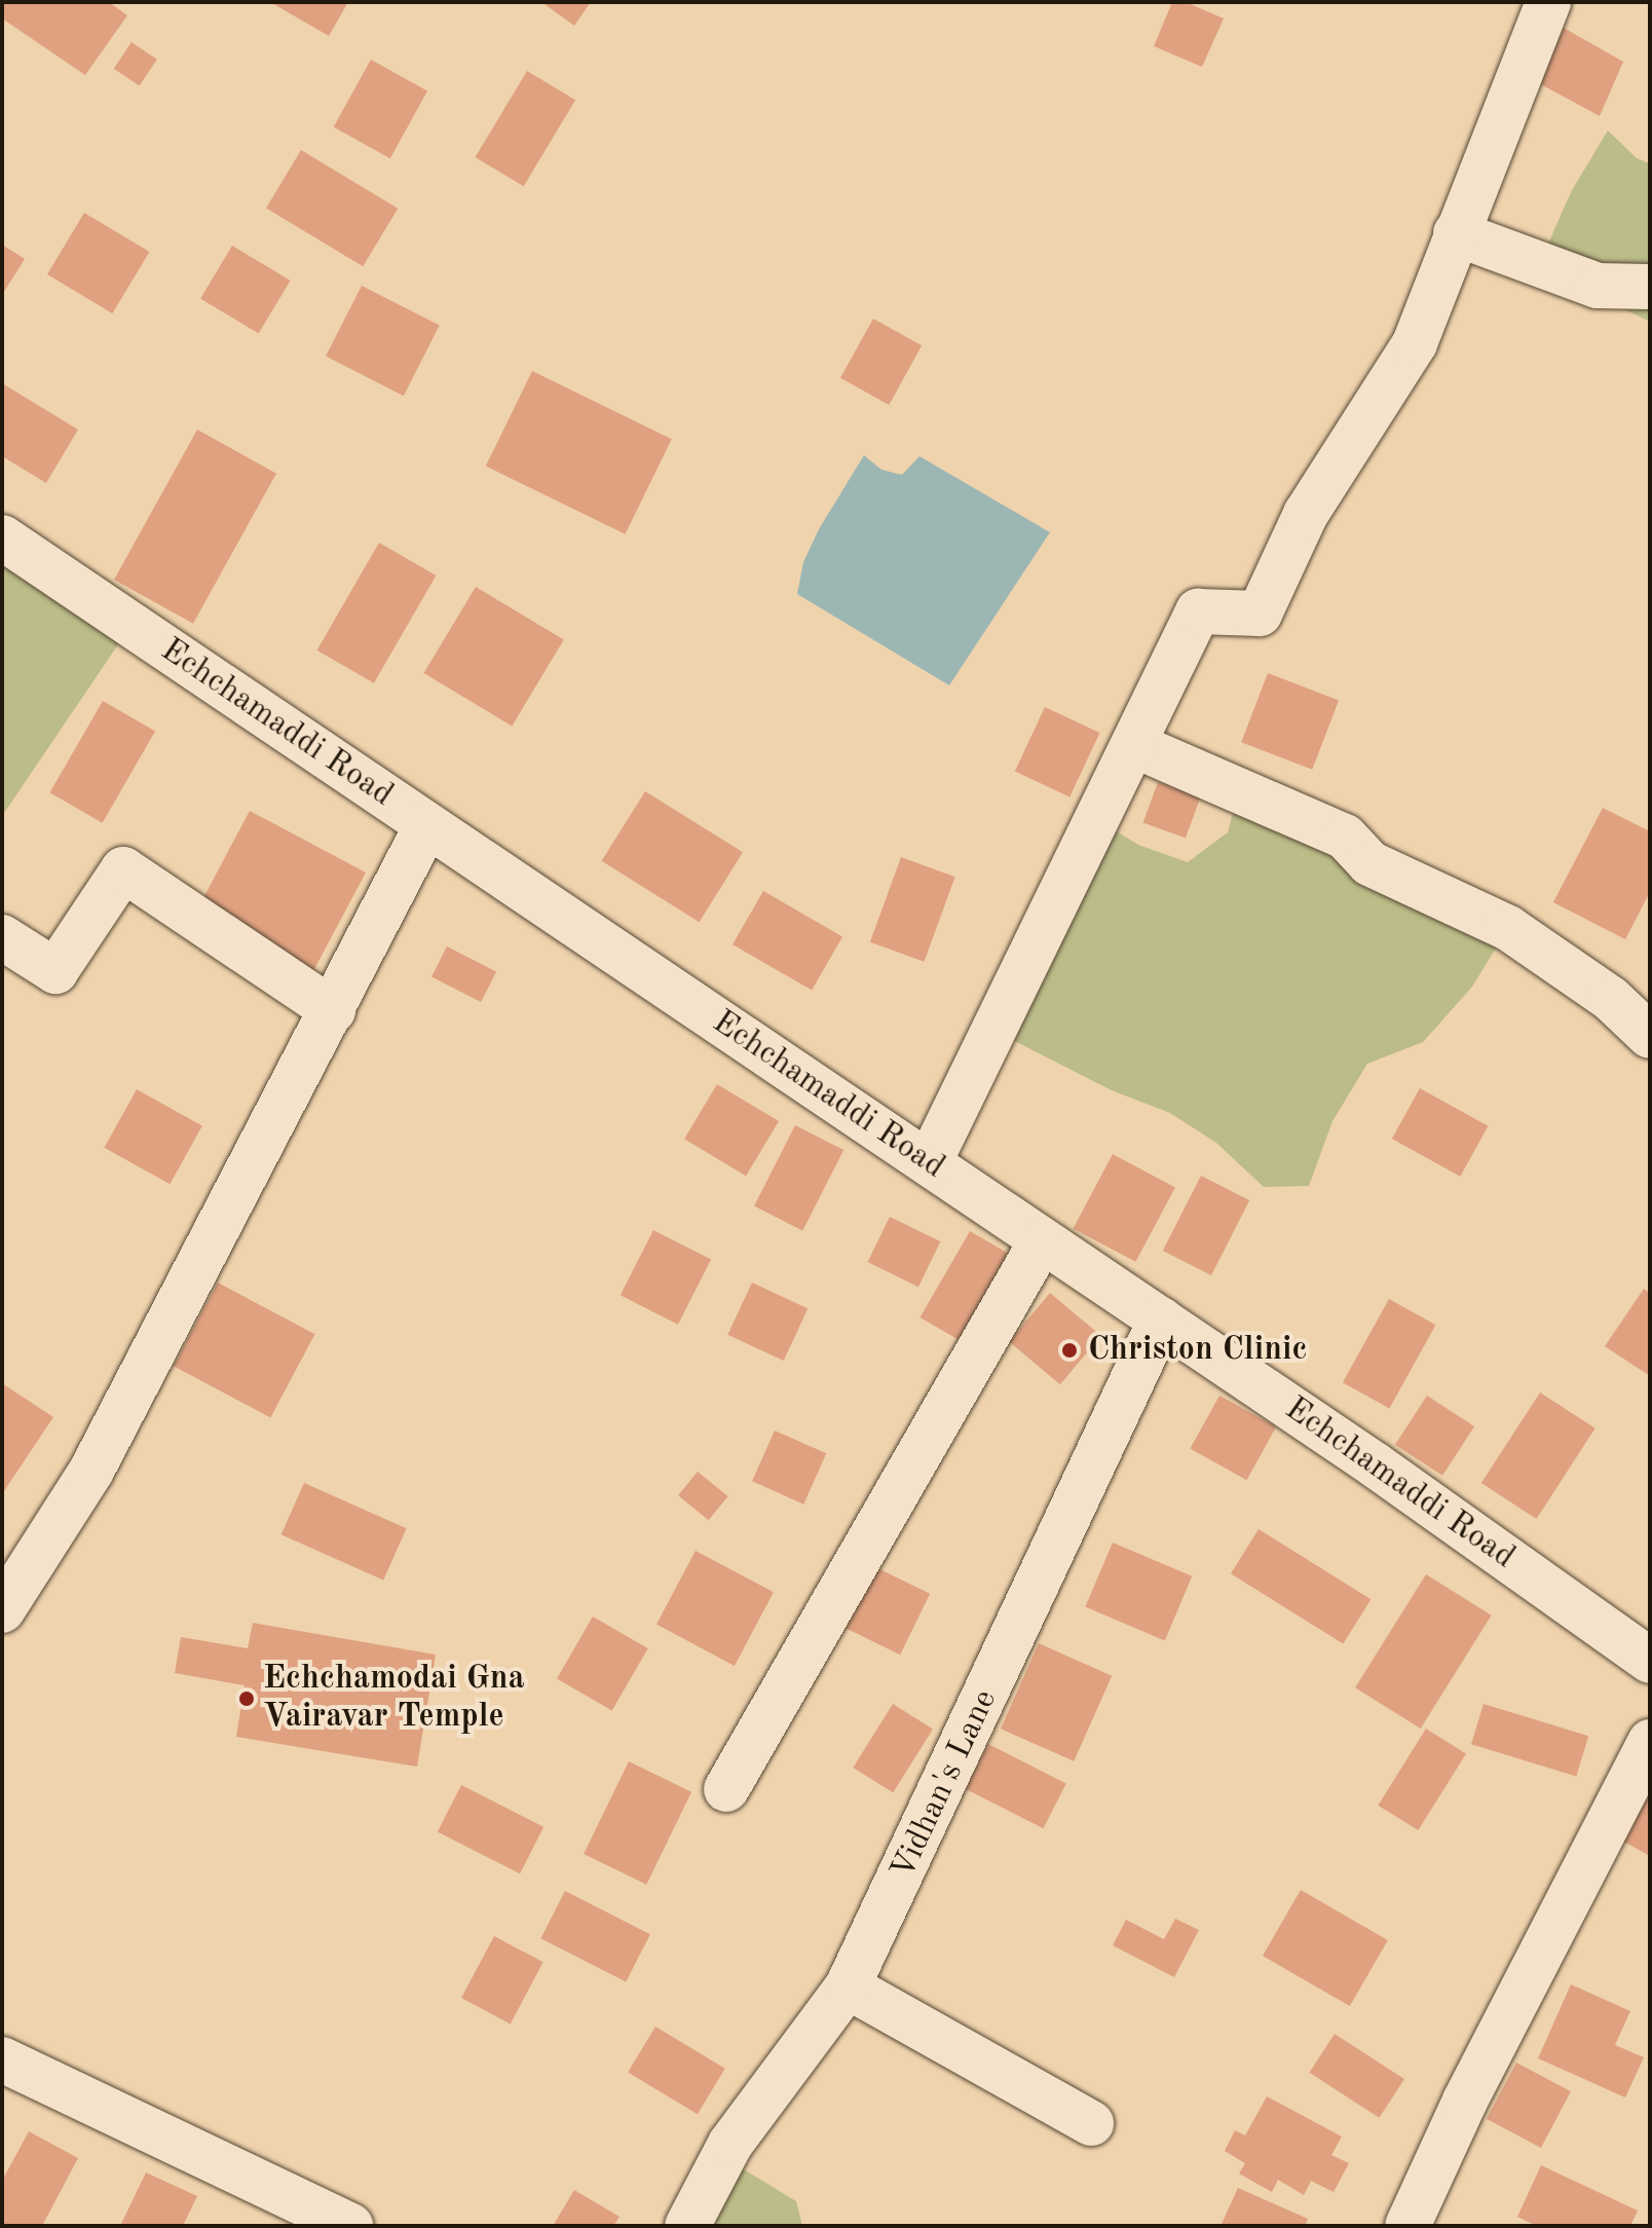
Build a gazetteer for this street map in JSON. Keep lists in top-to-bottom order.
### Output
{
  "streets": {
    "street": ["Echchamaddi Road", "Vidhan's Lane"]
  },
  "crossings": [
    ["Echchamaddi Road", "Vidhan's Lane"]
  ],
  "places": ["Christon Clinic", "Echchamodai Gna Vairavar Temple"]
}
